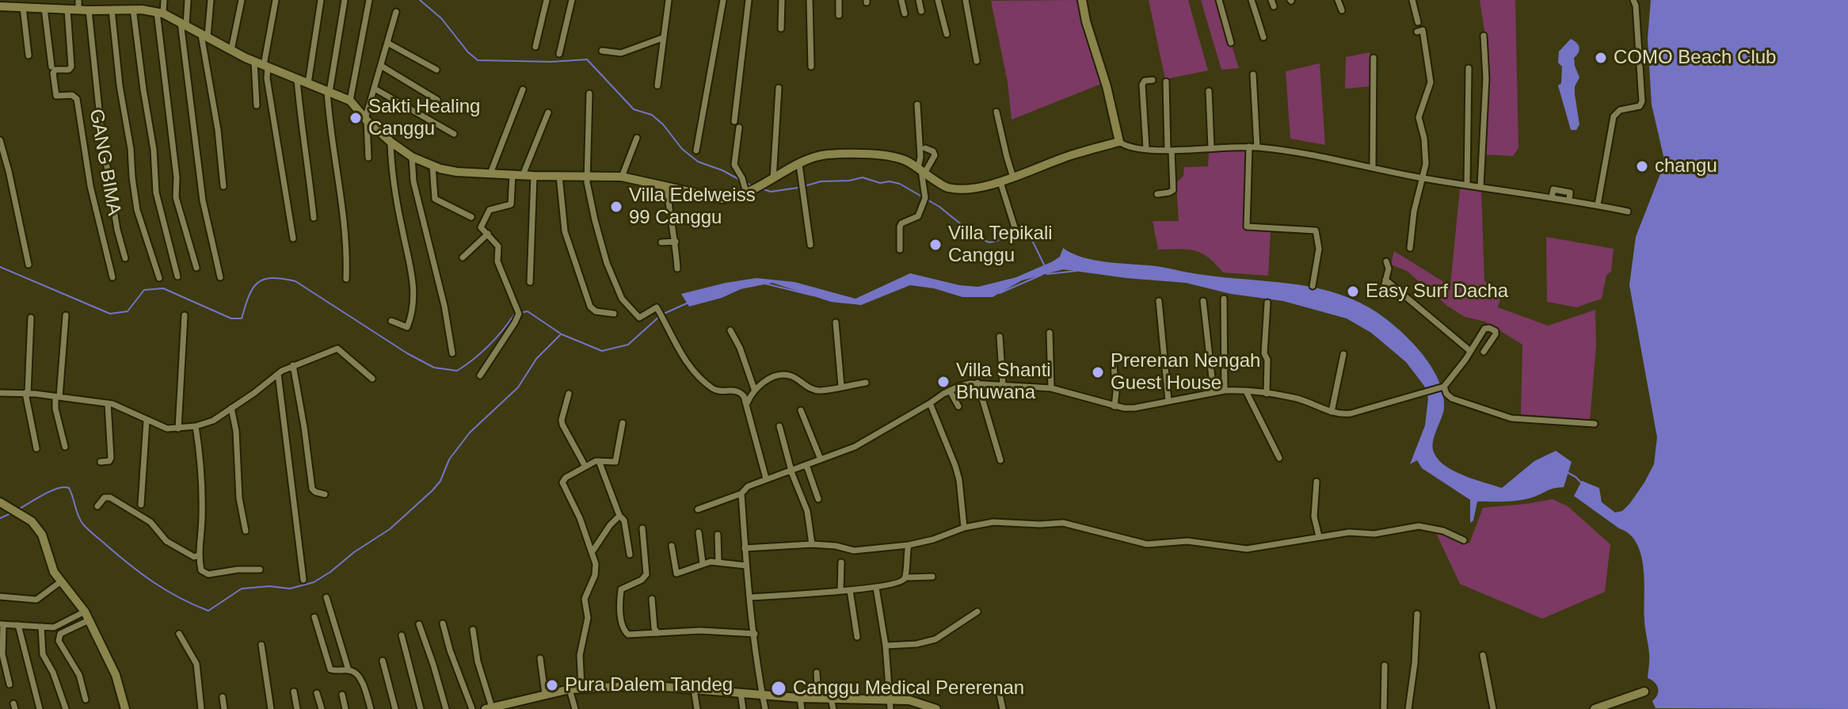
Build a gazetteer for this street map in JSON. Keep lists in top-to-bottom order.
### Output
{
  "streets": {
    "street": ["GANG BIMA"]
  },
  "places": [
    "COMO Beach Club",
    "Sakti Healing Canggu",
    "changu",
    "Villa Edelweiss 99 Canggu",
    "Villa Tepikali Canggu",
    "Easy Surf Dacha",
    "Prerenan Nengah Guest House",
    "Villa Shanti Bhuwana",
    "Pura Dalem Tandeg",
    "Canggu Medical Pererenan"
  ]
}
